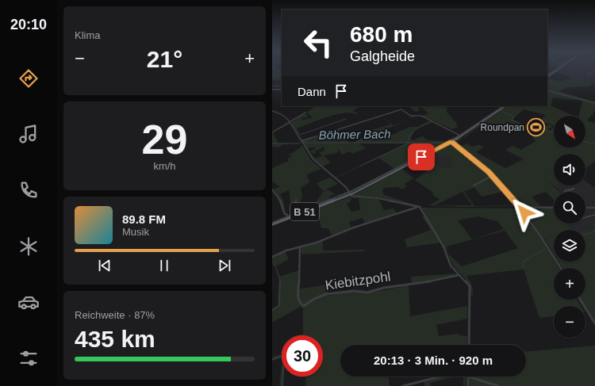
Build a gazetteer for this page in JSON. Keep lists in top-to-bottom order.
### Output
{
  "streets": {
    "main road": ["B 51"],
    "street": ["Kiebitzpohl"]
  },
  "water": ["Böhmer Bach"],
  "places": {
    "sports": ["Roundpan"]
  },
  "north": "bottom right",
  "page": {
    "tabs": "20:10",
    "tile": [
      "Klima",
      ["29", "km/h"],
      ["Reichweite · 87%", "435 km"]
    ],
    "turn": ["680 m", "Galgheide"],
    "heat": ["−", "21°", "+"],
    "then": "Dann",
    "map_buttons": ["+", "−"],
    "song": ["89.8 FM", "Musik"],
    "limit": "30",
    "trip": "20:13 · 3 Min. · 920 m"
  }
}
